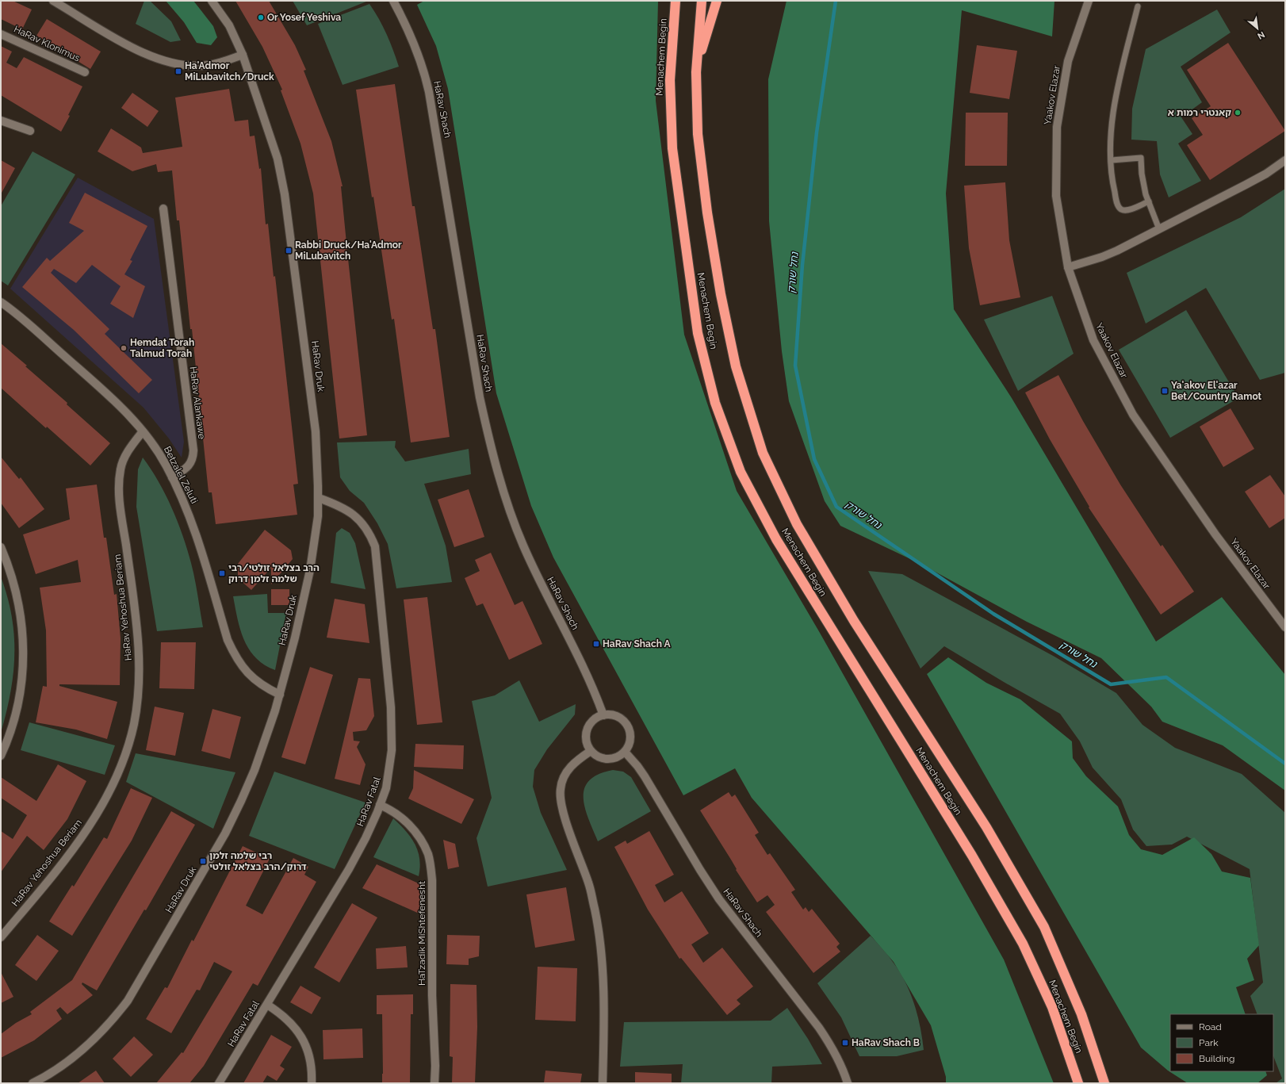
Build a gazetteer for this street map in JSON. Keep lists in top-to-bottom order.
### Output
{
  "streets": {
    "highway": ["Menachem Begin"],
    "street": [
      "HaRav Klonimus",
      "Yaakov Elazar",
      "HaRav Shach",
      "HaRav Druk",
      "HaRav Alankawe",
      "Betzalel Zeluti",
      "HaRav Yehoshua Beriam",
      "HaRav Fatal",
      "HaTzadik MiShtefenesht"
    ]
  },
  "crossings": [
    ["HaRav Druk", "Betzalel Zeluti"],
    ["HaRav Druk", "HaRav Fatal"],
    ["HaRav Alankawe", "Betzalel Zeluti"],
    ["Betzalel Zeluti", "HaRav Yehoshua Beriam"],
    ["HaRav Fatal", "HaTzadik MiShtefenesht"]
  ],
  "water": ["נחל שורק"],
  "places": {
    "other": ["Or Yosef Yeshiva", "קאנטרי רמות א", "Hemdat Torah Talmud Torah"],
    "transit": [
      "Ha'Admor MiLubavitch/Druck",
      "Rabbi Druck/Ha'Admor MiLubavitch",
      "Ya'akov El'azar Bet/Country Ramot",
      "הרב בצלאל זולטי/רבי שלמה זלמן דרוק",
      "HaRav Shach A",
      "רבי שלמה זלמן דרוק/הרב בצלאל זולטי",
      "HaRav Shach B"
    ]
  },
  "legend": ["Road", "Park", "Building"],
  "north": "bottom right"
}
